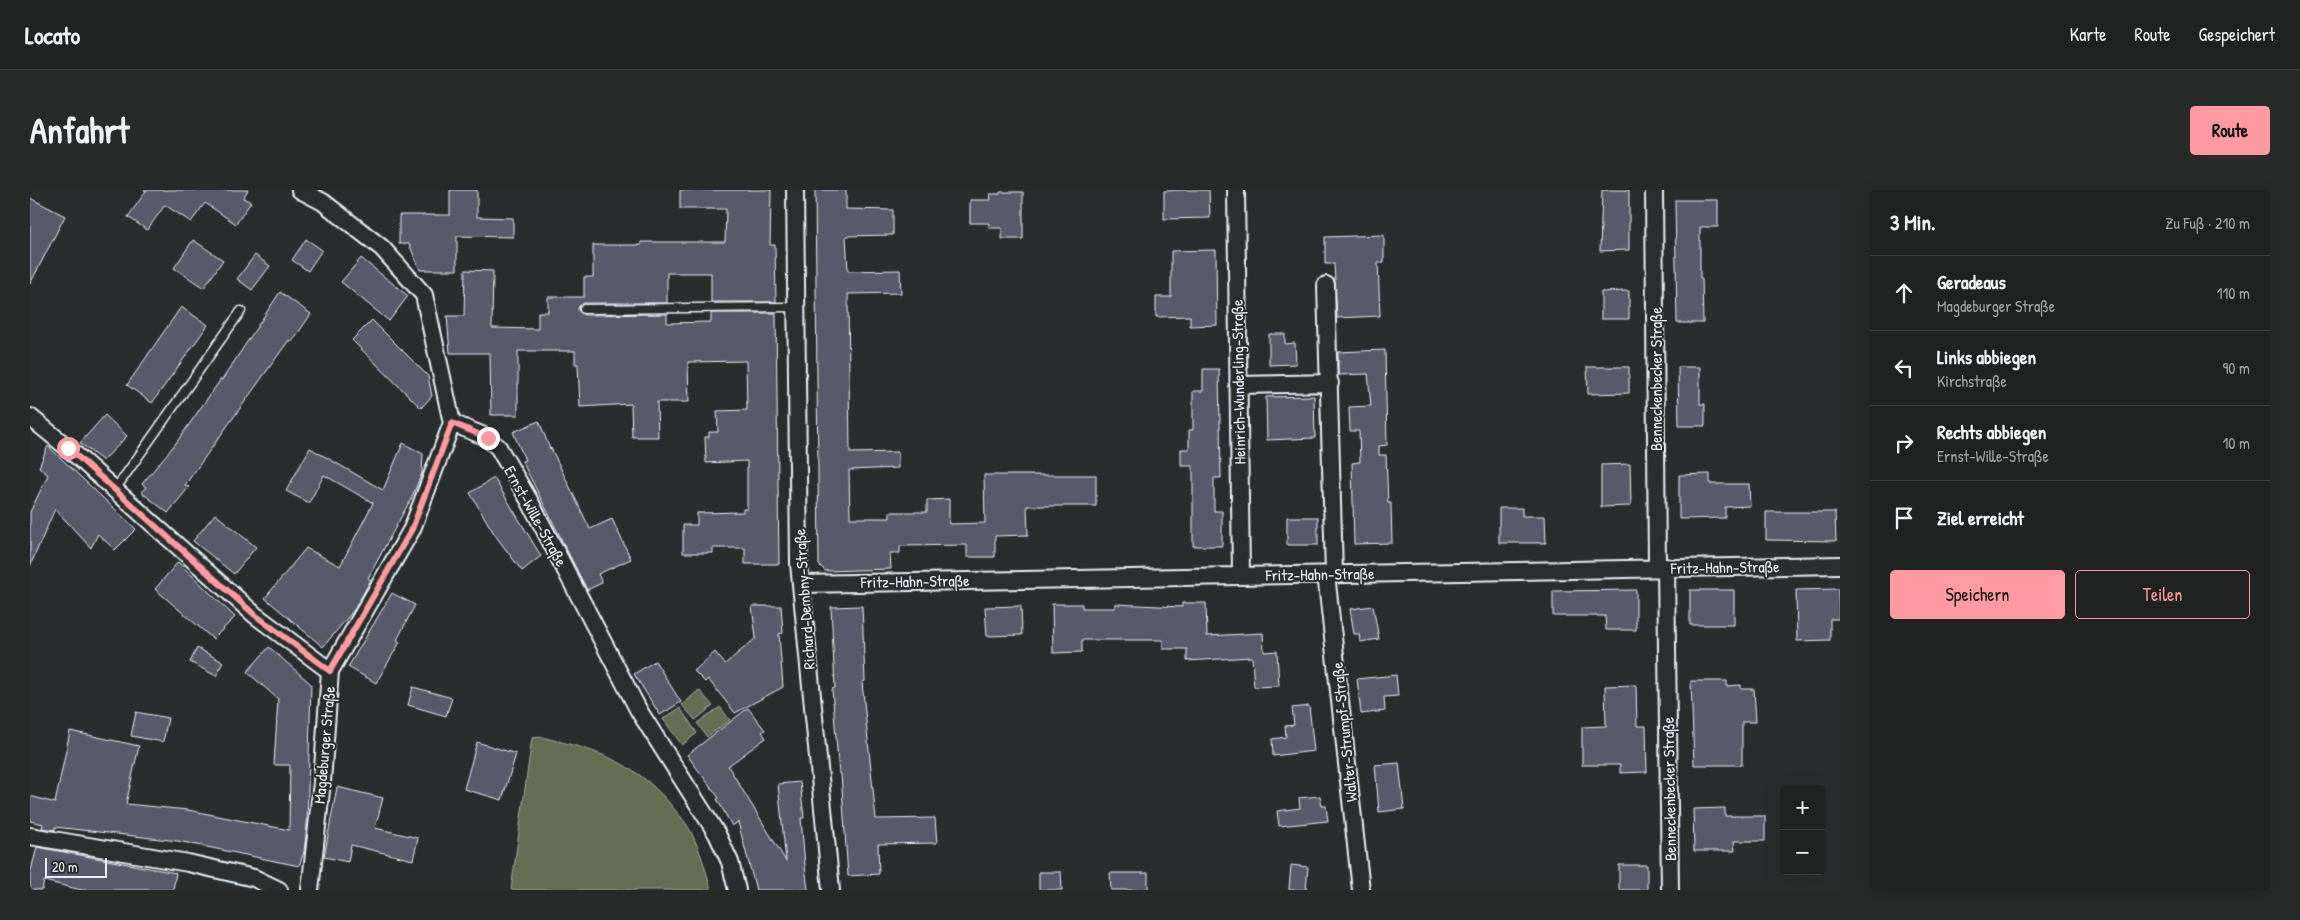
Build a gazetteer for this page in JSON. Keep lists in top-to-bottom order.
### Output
{
  "streets": {
    "street": [
      "Benneckenbecker Straße",
      "Heinrich-Wunderling-Straße",
      "Ernst-Wille-Straße",
      "Fritz-Hahn-Straße",
      "Richard-Dembny-Straße",
      "Walter-Strumpf-Straße",
      "Magdeburger Straße"
    ]
  },
  "crossings": [
    ["Benneckenbecker Straße", "Fritz-Hahn-Straße"],
    ["Heinrich-Wunderling-Straße", "Fritz-Hahn-Straße"],
    ["Fritz-Hahn-Straße", "Richard-Dembny-Straße"],
    ["Fritz-Hahn-Straße", "Walter-Strumpf-Straße"]
  ],
  "scale_bar": "20 m",
  "page": {
    "header": "Locato",
    "nav": ["Karte", "Route", "Gespeichert"],
    "buttons": [
      "Route",
      ["Speichern", "Teilen"]
    ],
    "title": "Anfahrt",
    "heading": ["3 Min.", "Zu Fuß · 210 m"],
    "list": [
      ["Geradeaus", "Magdeburger Straße", "110 m"],
      ["Links abbiegen", "Kirchstraße", "90 m"],
      ["Rechts abbiegen", "Ernst-Wille-Straße", "10 m"],
      "Ziel erreicht"
    ],
    "map_buttons": ["+", "−"],
    "scale": "20 m"
  }
}
